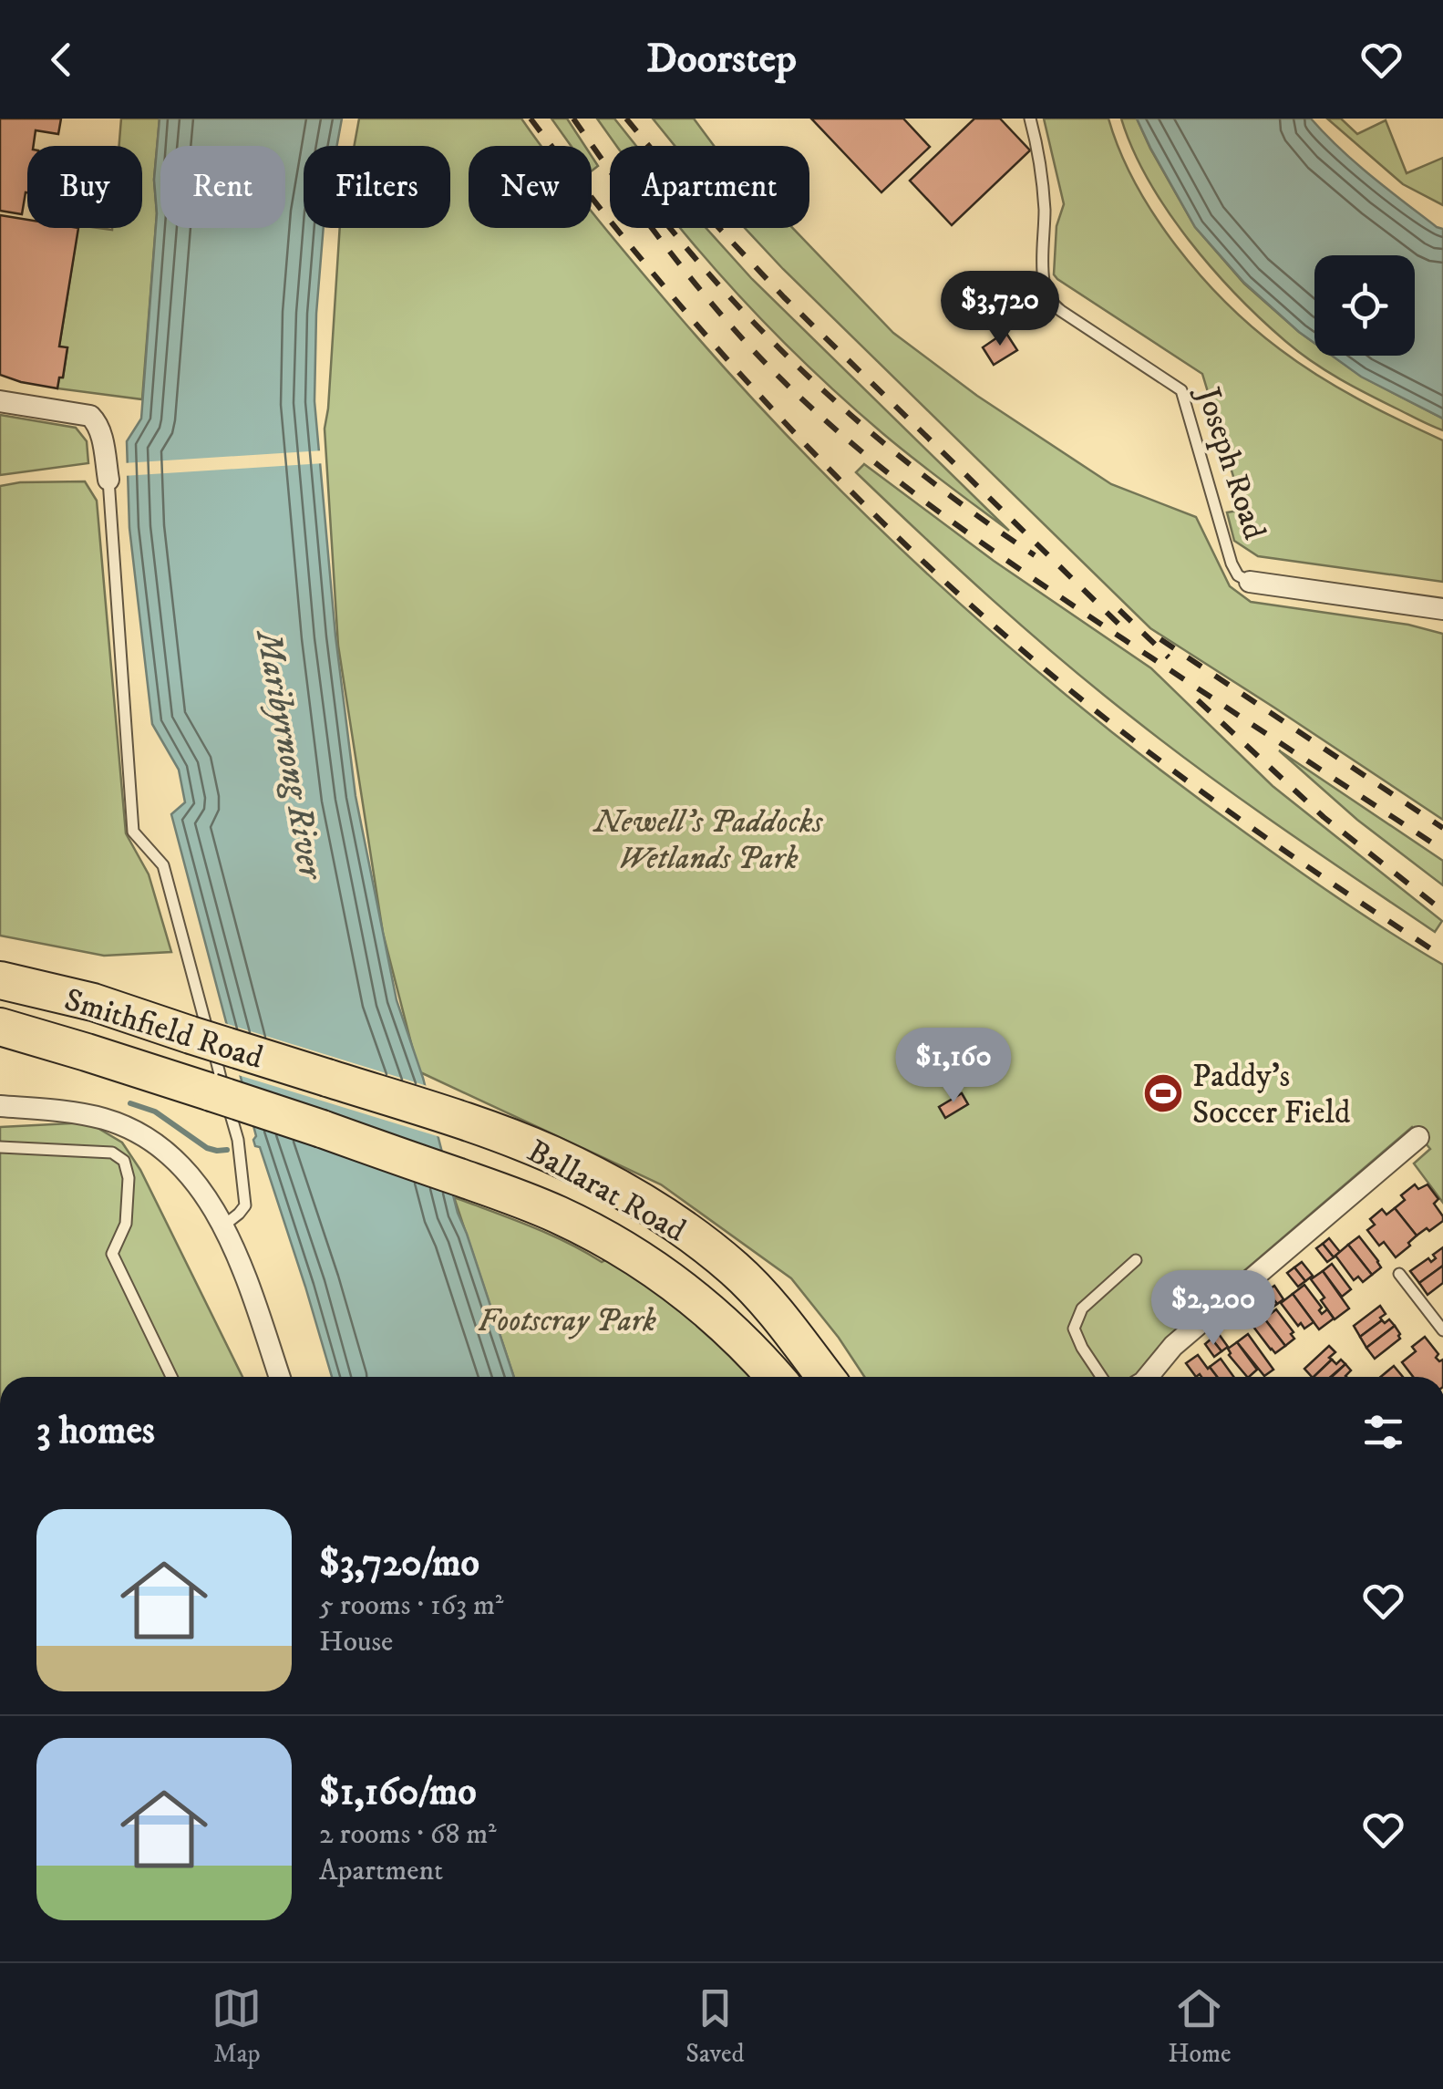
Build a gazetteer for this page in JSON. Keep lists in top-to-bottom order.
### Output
{
  "streets": {
    "highway": ["Smithfield Road", "Ballarat Road"],
    "street": ["Joseph Road"]
  },
  "crossings": [
    ["Smithfield Road", "Ballarat Road"]
  ],
  "water": ["Maribyrnong River"],
  "parks": ["Newell's Paddocks Wetlands Park", "Footscray Park"],
  "places": {
    "sports": ["Paddy's Soccer Field"]
  },
  "page": {
    "header": "Doorstep",
    "chip": [
      "Buy",
      "Rent",
      "Filters",
      "New",
      "Apartment"
    ],
    "price": ["$3,720", "$1,160", "$2,200"],
    "heading": "3 homes",
    "list": [
      {
        "name": "$3,720/mo",
        "note": "5 rooms · 163 m² · House"
      },
      {
        "name": "$1,160/mo",
        "note": "2 rooms · 68 m² · Apartment"
      }
    ],
    "tabs": ["Map", "Saved", "Home"]
  }
}
